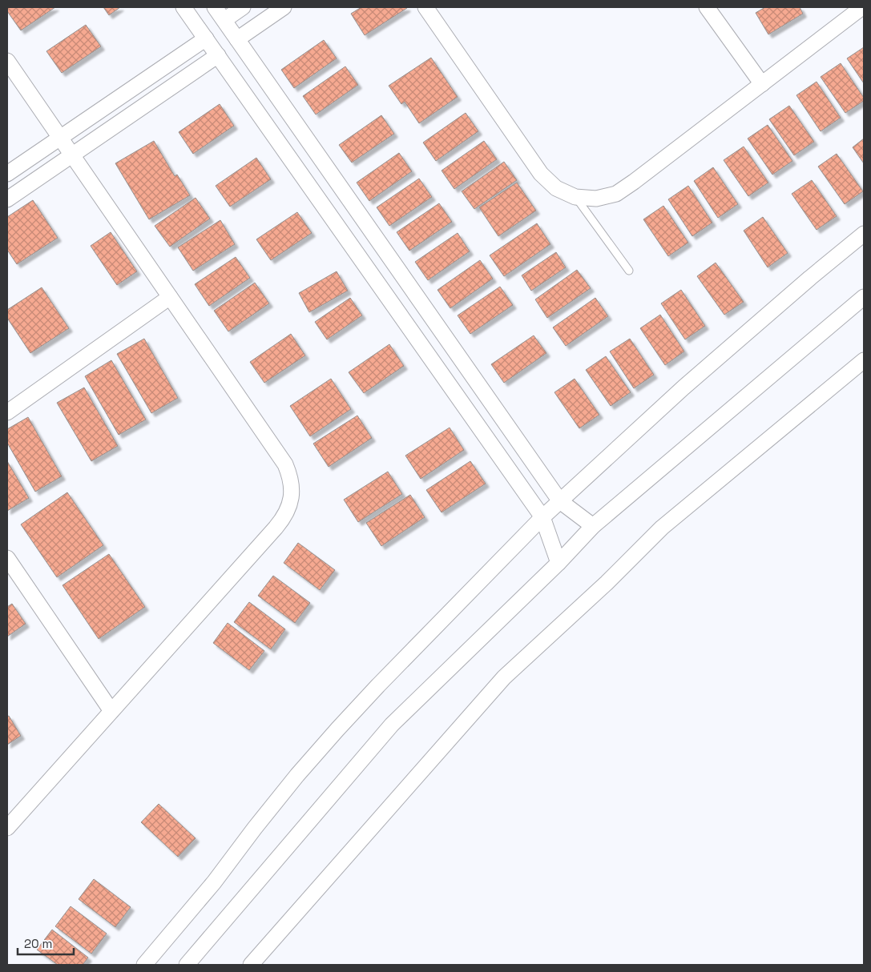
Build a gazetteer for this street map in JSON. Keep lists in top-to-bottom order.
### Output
{
  "scale_bar": "20 m"
}
